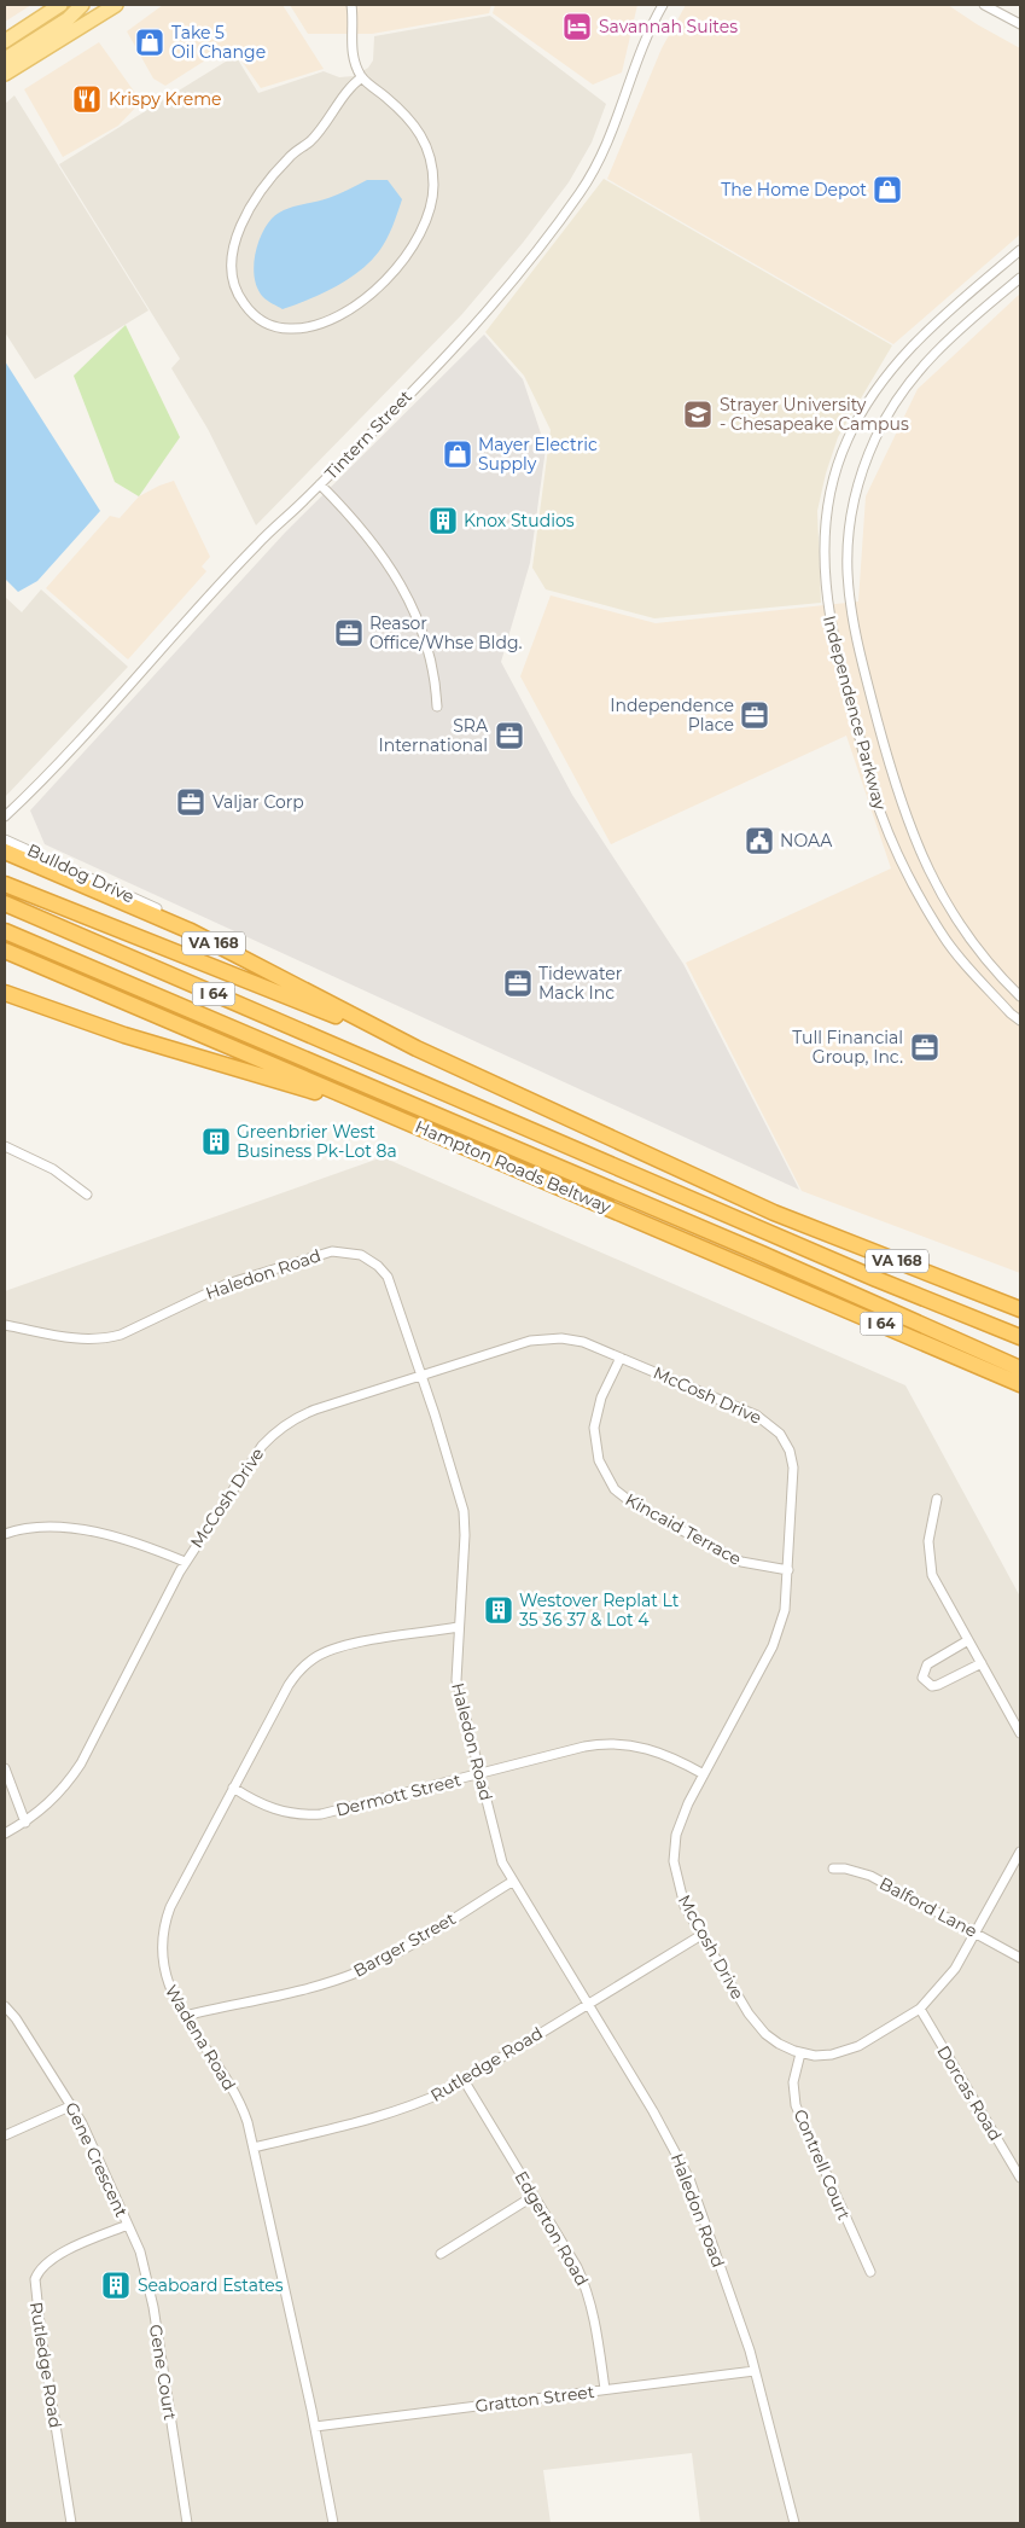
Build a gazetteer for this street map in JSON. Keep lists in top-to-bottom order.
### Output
{
  "streets": {
    "highway": ["VA 168", "I 64", "Hampton Roads Beltway"],
    "street": [
      "Tintern Street",
      "Independence Parkway",
      "Bulldog Drive",
      "Haledon Road",
      "McCosh Drive",
      "Kincaid Terrace",
      "Dermott Street",
      "Balford Lane",
      "Barger Street",
      "Wadena Road",
      "Rutledge Road",
      "Dorcas Road",
      "Gene Crescent",
      "Contrell Court",
      "Edgerton Road",
      "Gene Court",
      "Gratton Street"
    ]
  },
  "crossings": [
    ["Haledon Road", "McCosh Drive"],
    ["Haledon Road", "Dermott Street"],
    ["Haledon Road", "Barger Street"],
    ["Haledon Road", "Wadena Road"],
    ["Haledon Road", "Rutledge Road"],
    ["Haledon Road", "Gratton Street"],
    ["McCosh Drive", "Kincaid Terrace"],
    ["McCosh Drive", "Dermott Street"],
    ["McCosh Drive", "Balford Lane"],
    ["McCosh Drive", "Rutledge Road"],
    ["McCosh Drive", "Dorcas Road"],
    ["McCosh Drive", "Contrell Court"],
    ["Dermott Street", "Wadena Road"],
    ["Barger Street", "Wadena Road"],
    ["Wadena Road", "Rutledge Road"],
    ["Wadena Road", "Gratton Street"],
    ["Rutledge Road", "Gene Crescent"],
    ["Rutledge Road", "Edgerton Road"],
    ["Rutledge Road", "Gene Court"],
    ["Gene Crescent", "Gene Court"],
    ["Edgerton Road", "Gratton Street"]
  ],
  "places": {
    "hotel": ["Savannah Suites"],
    "shop": ["Take 5 Oil Change", "The Home Depot", "Mayer Electric Supply"],
    "restaurant": ["Krispy Kreme"],
    "school or university": ["Strayer University - Chesapeake Campus"],
    "building": [
      "Knox Studios",
      "Greenbrier West Business Pk-Lot 8a",
      "Westover Replat Lt 35 36 37 & Lot 4",
      "Seaboard Estates"
    ],
    "office": [
      "Reasor Office/Whse Bldg.",
      "Independence Place",
      "SRA International",
      "Valjar Corp",
      "Tidewater Mack Inc",
      "Tull Financial Group, Inc."
    ],
    "public building": ["NOAA"]
  }
}
